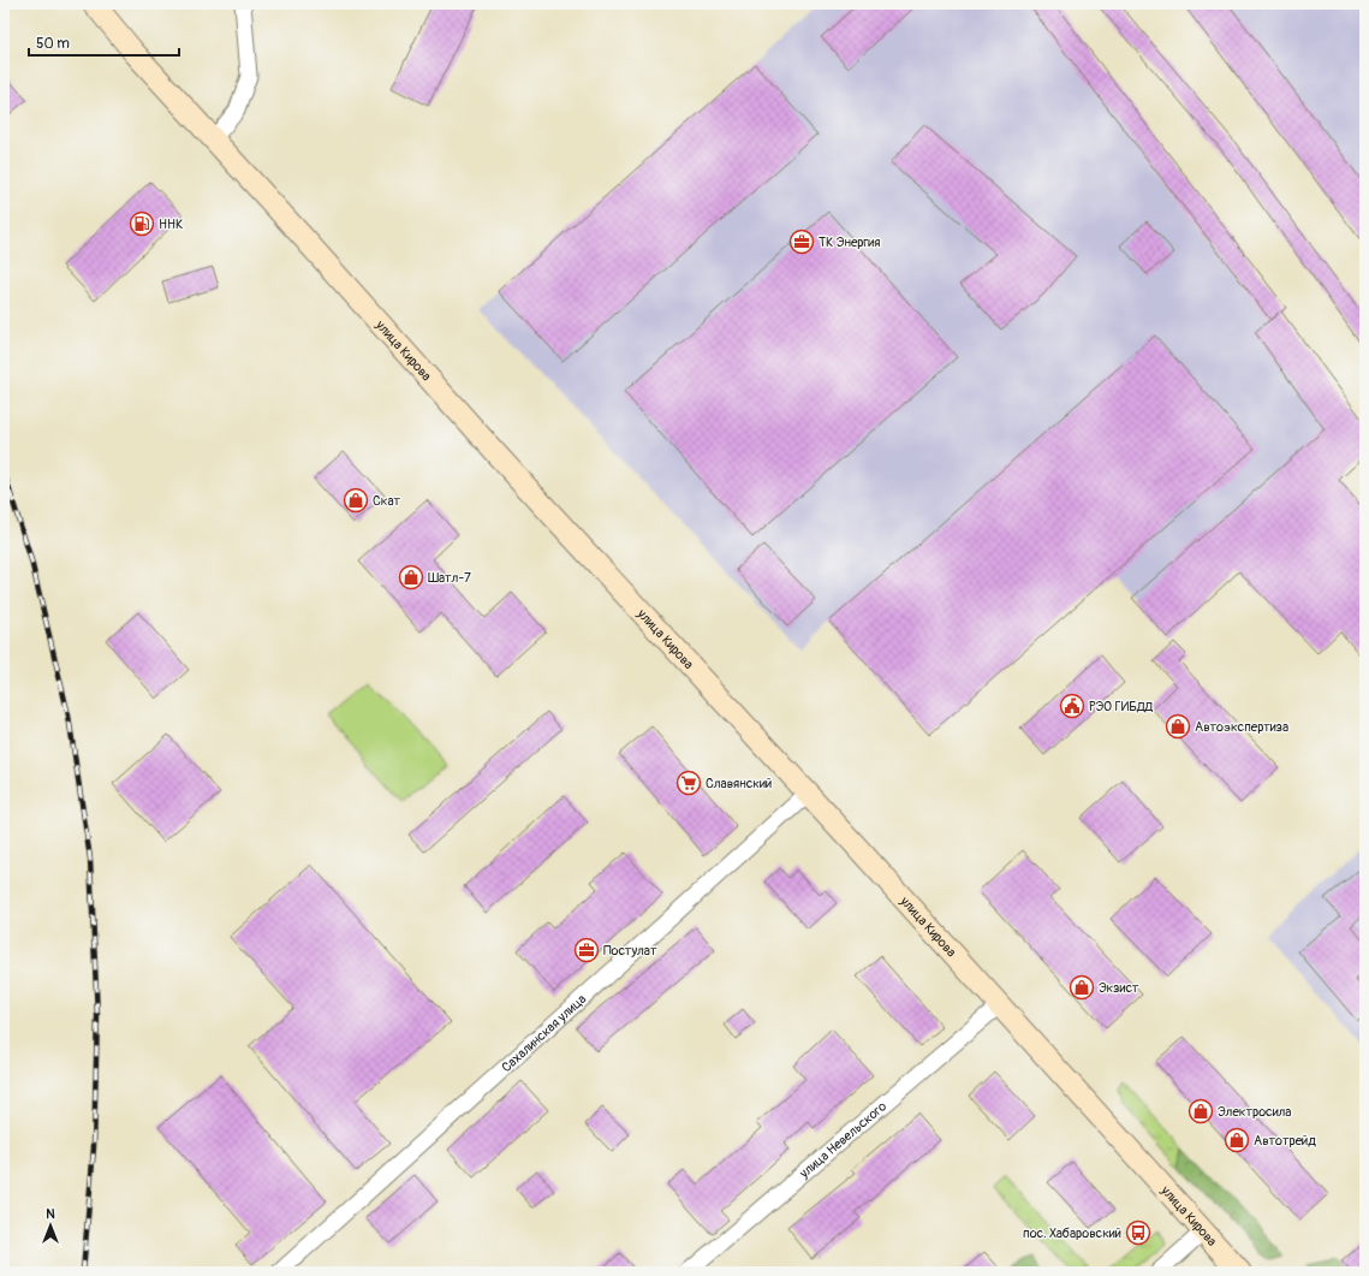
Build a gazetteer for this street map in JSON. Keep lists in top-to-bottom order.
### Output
{
  "streets": {
    "main road": ["улица Кирова"],
    "street": ["Сахалинская улица", "улица Невельского"]
  },
  "crossings": [
    ["улица Кирова", "Сахалинская улица"],
    ["улица Кирова", "улица Невельского"]
  ],
  "places": {
    "fuel station": ["ННК"],
    "office": ["ТК Энергия", "Постулат"],
    "shop": [
      "Скат",
      "Шатл-7",
      "Автоэкспертиза",
      "Экзист",
      "Электросила",
      "Автотрейд"
    ],
    "public building": ["РЭО ГИБДД"],
    "supermarket": ["Славянский"],
    "bus stop": ["пос. Хабаровский"]
  },
  "scale_bar": "50 m",
  "north": "top"
}
